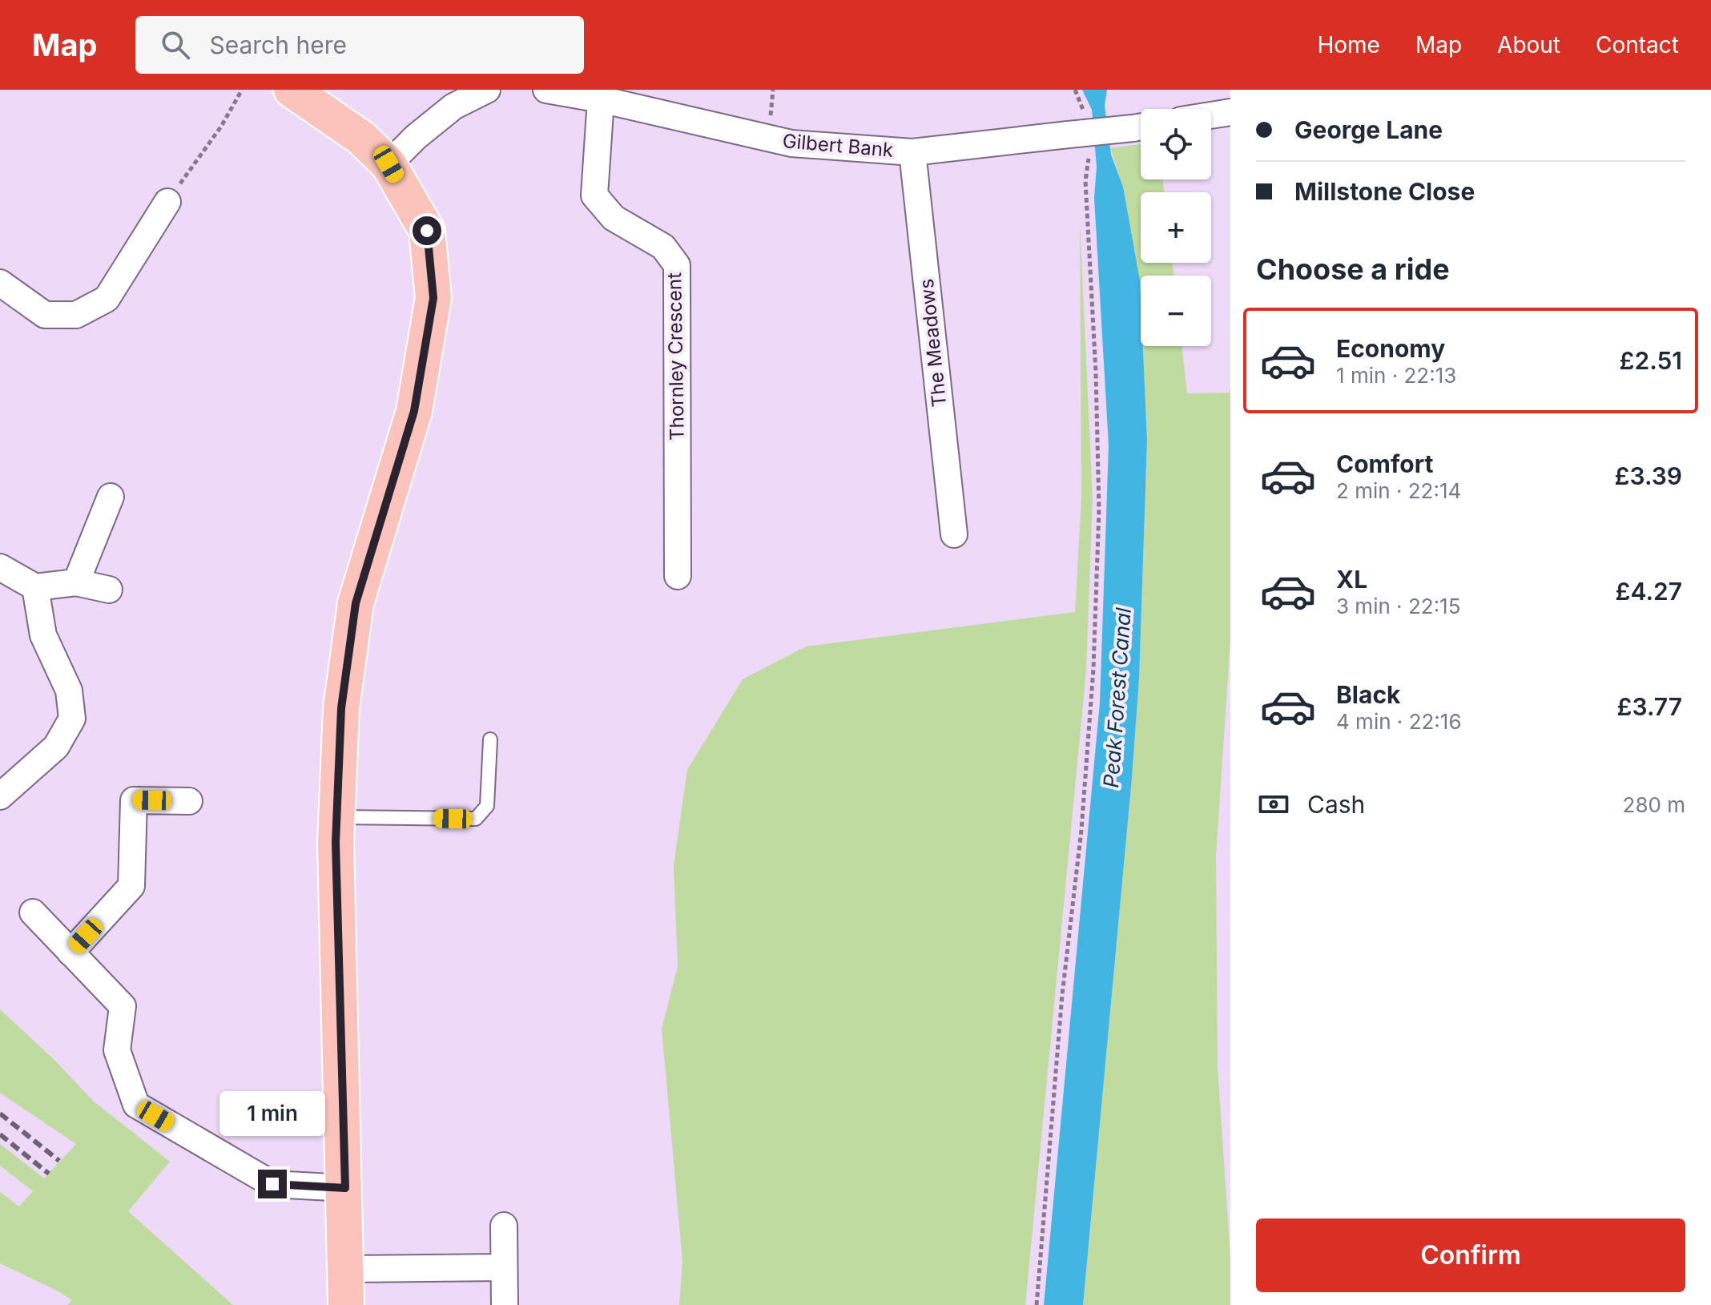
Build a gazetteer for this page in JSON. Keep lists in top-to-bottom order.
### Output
{
  "streets": {
    "street": ["Gilbert Bank", "The Meadows", "Thornley Crescent"]
  },
  "crossings": [
    ["Gilbert Bank", "The Meadows"],
    ["Gilbert Bank", "Thornley Crescent"]
  ],
  "water": ["Peak Forest Canal"],
  "page": {
    "header": "Map",
    "search": "Search here",
    "nav": [
      "Home",
      "Map",
      "About",
      "Contact"
    ],
    "banner": ["George Lane", "Millstone Close"],
    "map_buttons": ["+", "−"],
    "heading": "Choose a ride",
    "list": [
      {
        "name": "Economy",
        "note": "1 min · 22:13",
        "value": "£2.51"
      },
      {
        "name": "Comfort",
        "note": "2 min · 22:14",
        "value": "£3.39"
      },
      {
        "name": "XL",
        "note": "3 min · 22:15",
        "value": "£4.27"
      },
      {
        "name": "Black",
        "note": "4 min · 22:16",
        "value": "£3.77"
      }
    ],
    "pay": ["Cash", "280 m"],
    "bubble": "1 min",
    "buttons": "Confirm"
  }
}
